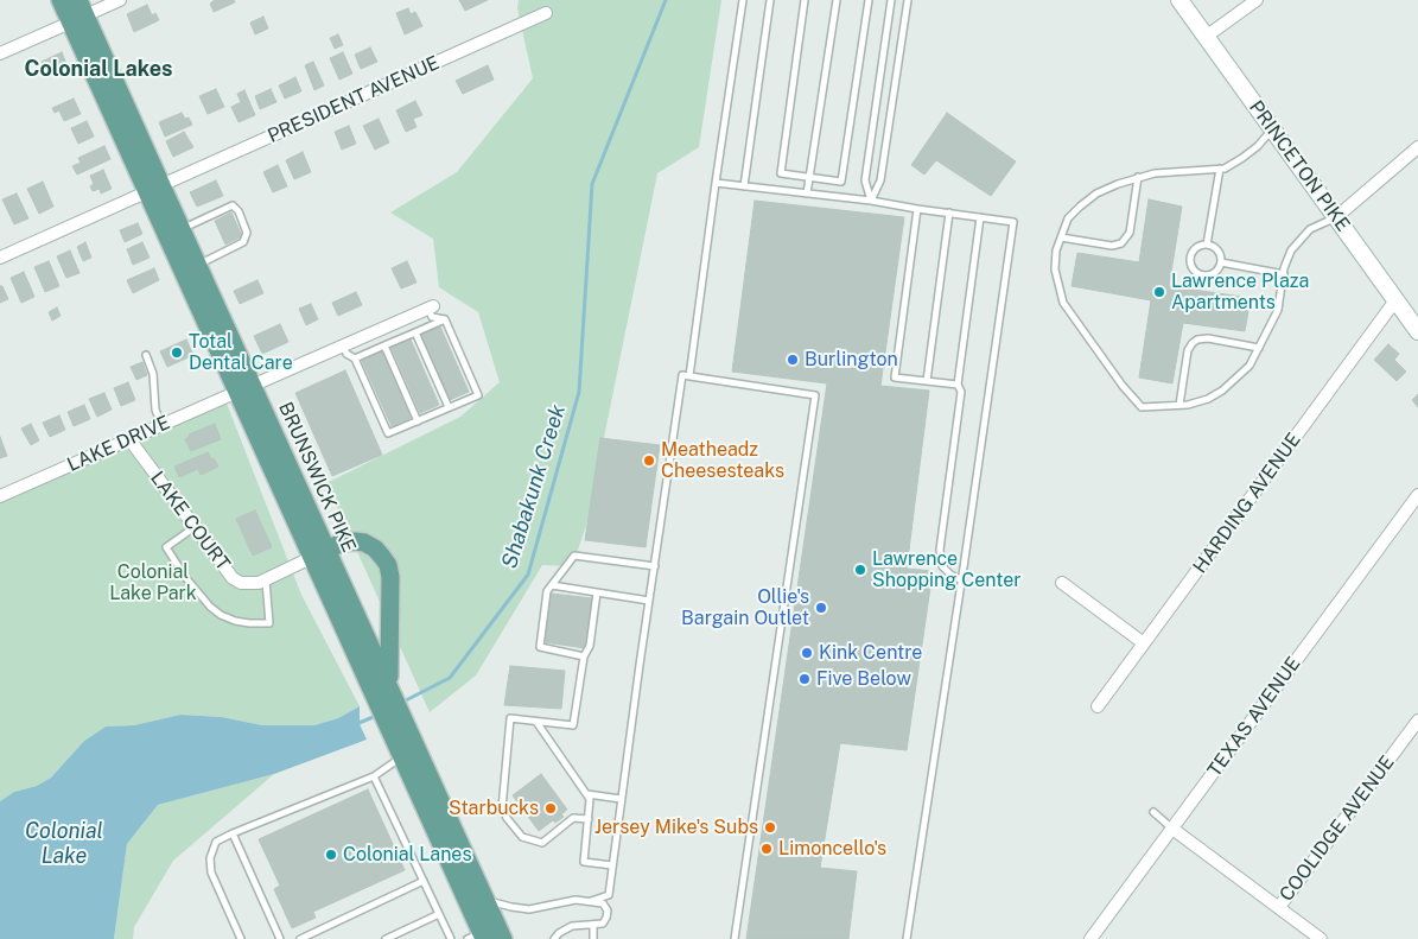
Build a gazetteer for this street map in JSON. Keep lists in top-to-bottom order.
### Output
{
  "streets": {
    "main road": ["PRINCETON PIKE", "BRUNSWICK PIKE"],
    "street": [
      "PRESIDENT AVENUE",
      "LAKE DRIVE",
      "HARDING AVENUE",
      "LAKE COURT",
      "TEXAS AVENUE",
      "COOLIDGE AVENUE"
    ]
  },
  "crossings": [
    ["PRESIDENT AVENUE", "BRUNSWICK PIKE"],
    ["PRINCETON PIKE", "HARDING AVENUE"],
    ["LAKE DRIVE", "BRUNSWICK PIKE"],
    ["LAKE DRIVE", "LAKE COURT"],
    ["BRUNSWICK PIKE", "LAKE COURT"]
  ],
  "districts": ["Colonial Lakes"],
  "water": ["Shabakunk Creek", "Colonial Lake"],
  "parks": ["Colonial Lake Park"],
  "places": [
    "Lawrence Plaza Apartments",
    "Total Dental Care",
    "Burlington",
    "Meatheadz Cheesesteaks",
    "Lawrence Shopping Center",
    "Ollie's Bargain Outlet",
    "Kink Centre",
    "Five Below",
    "Starbucks",
    "Jersey Mike's Subs",
    "Limoncello's",
    "Colonial Lanes"
  ]
}
